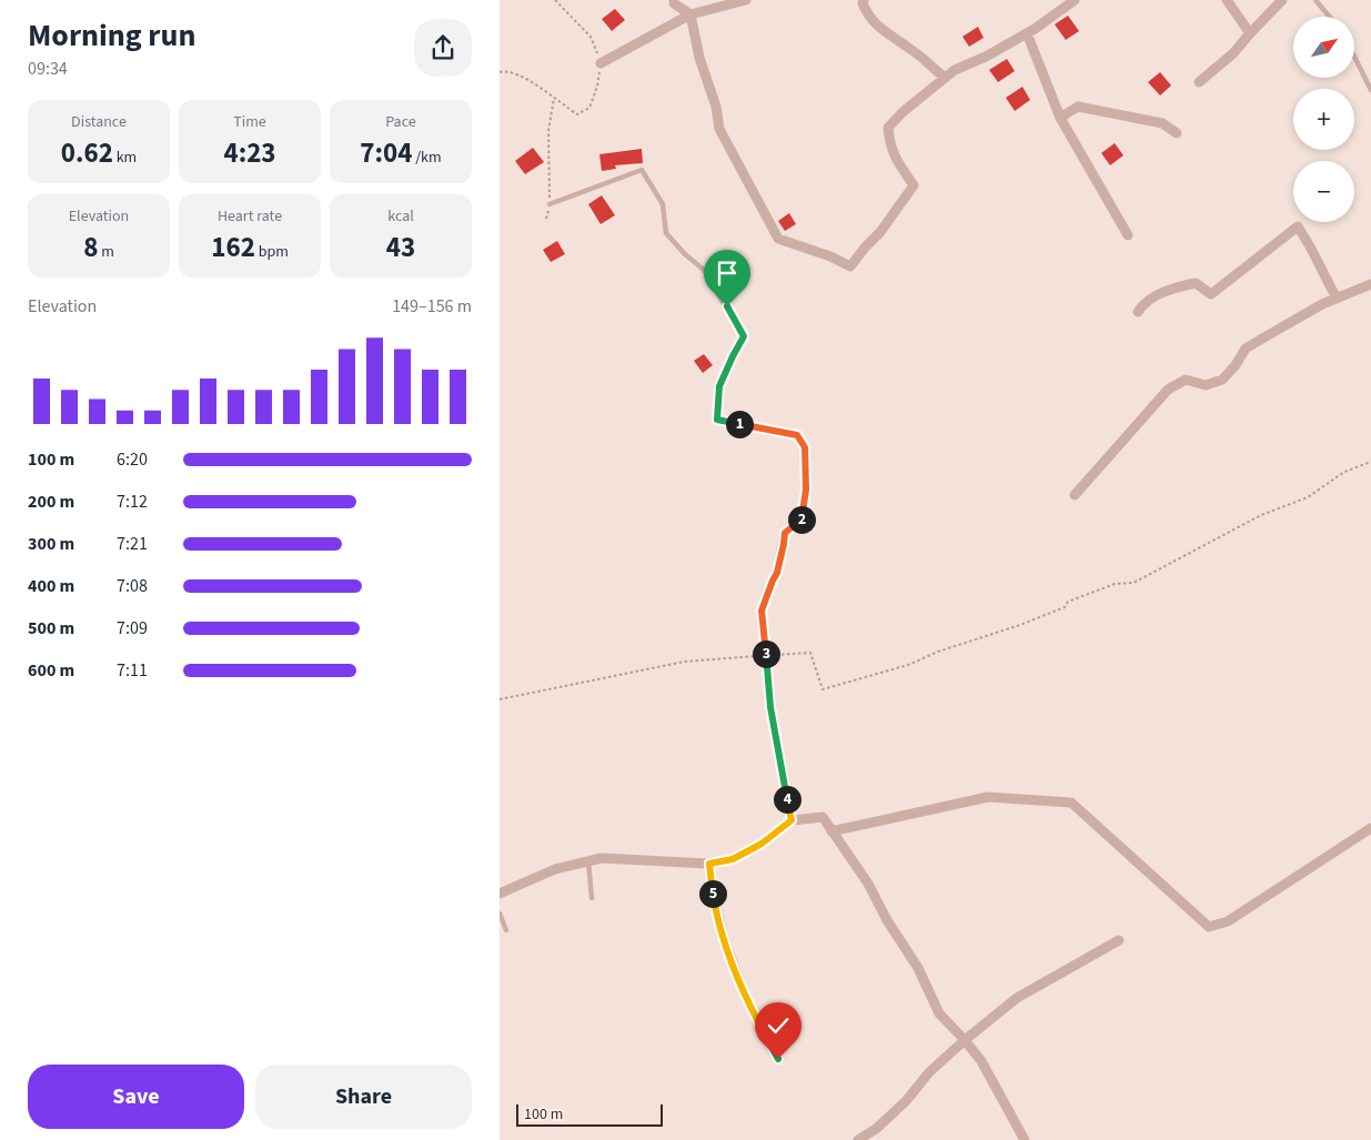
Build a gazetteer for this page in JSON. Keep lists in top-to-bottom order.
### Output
{
  "scale_bar": "100 m",
  "north": "top right",
  "page": {
    "heading": ["Morning run", "09:34"],
    "map_buttons": ["+", "−"],
    "stats": [
      ["Distance", "0.62 km"],
      ["Time", "4:23"],
      ["Pace", "7:04 /km"],
      ["Elevation", "8 m"],
      ["Heart rate", "162 bpm"],
      ["kcal", "43"]
    ],
    "chart": ["Elevation", "149–156 m"],
    "pins": [
      "1",
      "2",
      "3",
      "4",
      "5"
    ],
    "list": [
      {
        "name": "100 m",
        "note": "6:20"
      },
      {
        "name": "200 m",
        "note": "7:12"
      },
      {
        "name": "300 m",
        "note": "7:21"
      },
      {
        "name": "400 m",
        "note": "7:08"
      },
      {
        "name": "500 m",
        "note": "7:09"
      },
      {
        "name": "600 m",
        "note": "7:11"
      }
    ],
    "buttons": ["Save", "Share"],
    "scale": "100 m"
  }
}
